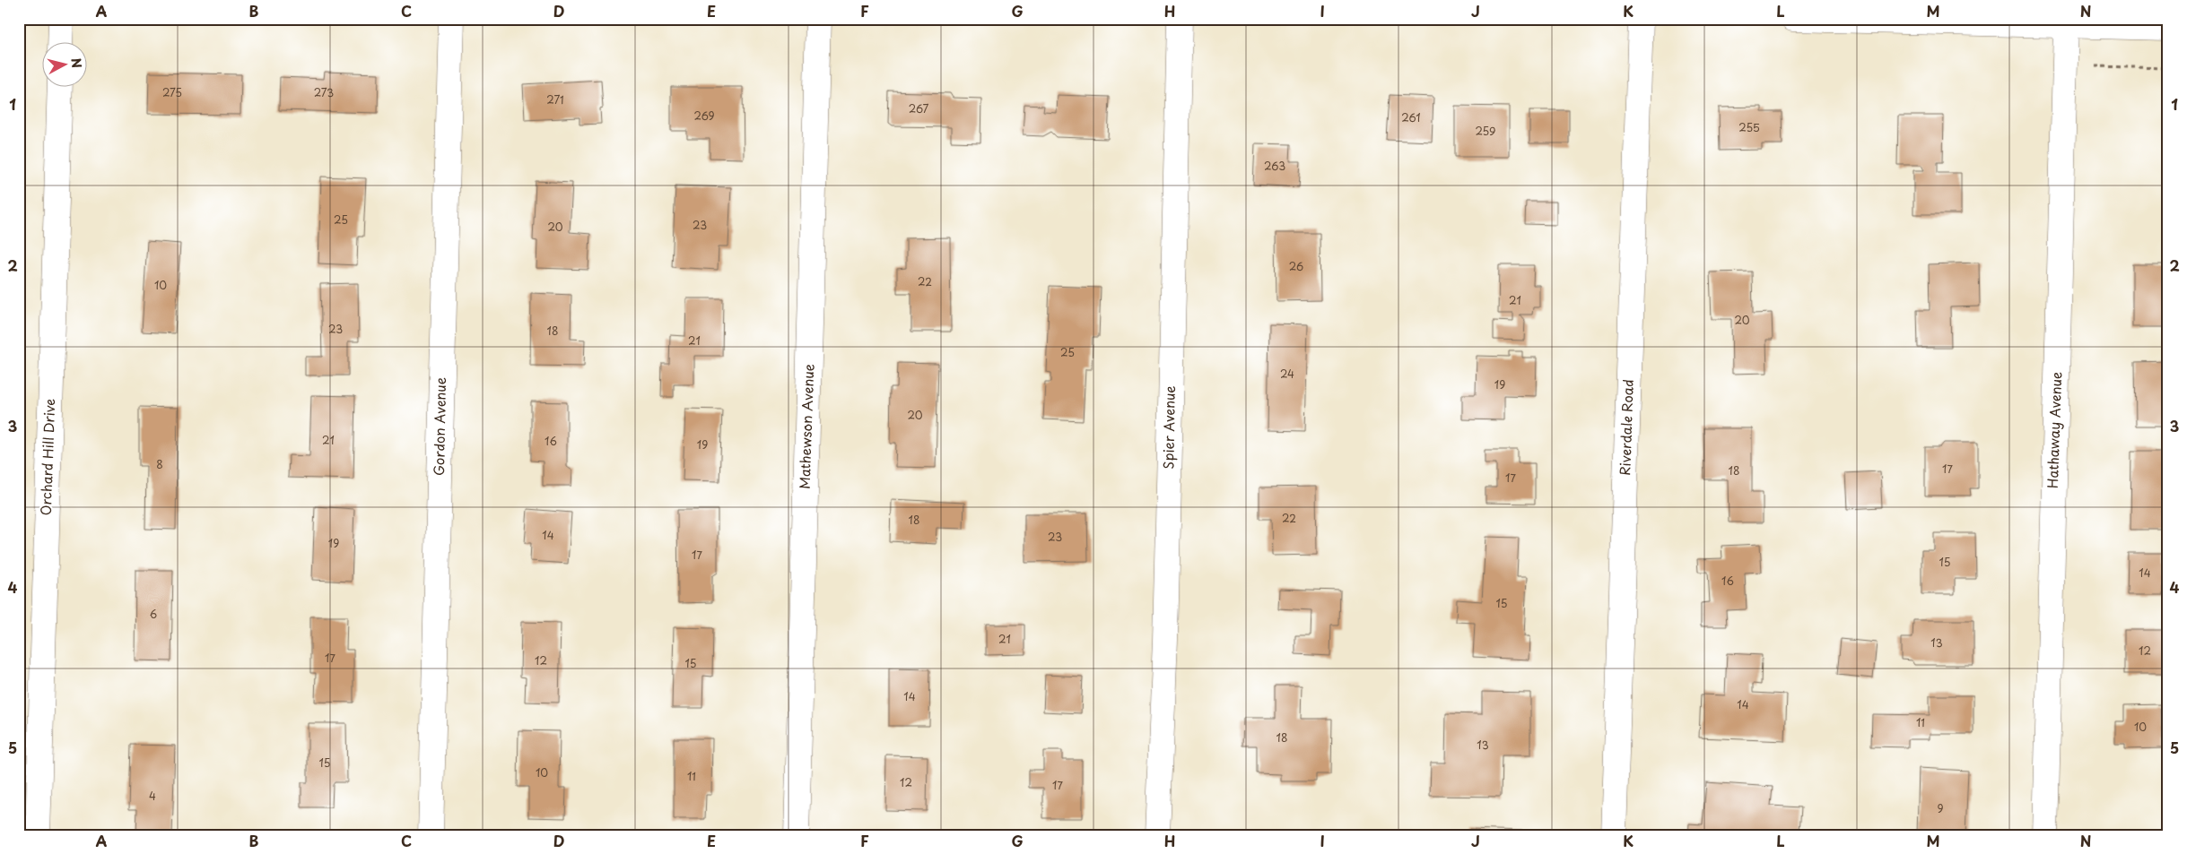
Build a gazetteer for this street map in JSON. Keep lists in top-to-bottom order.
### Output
{
  "streets": {
    "street": [
      "Gordon Avenue",
      "Mathewson Avenue",
      "Spier Avenue",
      "Riverdale Road",
      "Hathaway Avenue",
      "Orchard Hill Drive"
    ]
  },
  "house_numbers": [
    "275",
    "273",
    "271",
    "267",
    "269",
    "261",
    "255",
    "259",
    "263",
    "25",
    "23",
    "20",
    "26",
    "22",
    "10",
    "21",
    "20",
    "23",
    "18",
    "21",
    "25",
    "24",
    "19",
    "20",
    "21",
    "16",
    "19",
    "8",
    "17",
    "18",
    "17",
    "22",
    "18",
    "14",
    "23",
    "19",
    "17",
    "15",
    "14",
    "16",
    "15",
    "6",
    "21",
    "13",
    "12",
    "17",
    "12",
    "15",
    "14",
    "14",
    "11",
    "10",
    "18",
    "13",
    "15",
    "10",
    "11",
    "12",
    "17",
    "4",
    "9"
  ],
  "north": "right",
  "grid": {
    "columns": [
      "A",
      "B",
      "C",
      "D",
      "E",
      "F",
      "G",
      "H",
      "I",
      "J",
      "K",
      "L",
      "M",
      "N"
    ],
    "rows": [
      "1",
      "2",
      "3",
      "4",
      "5"
    ]
  }
}
